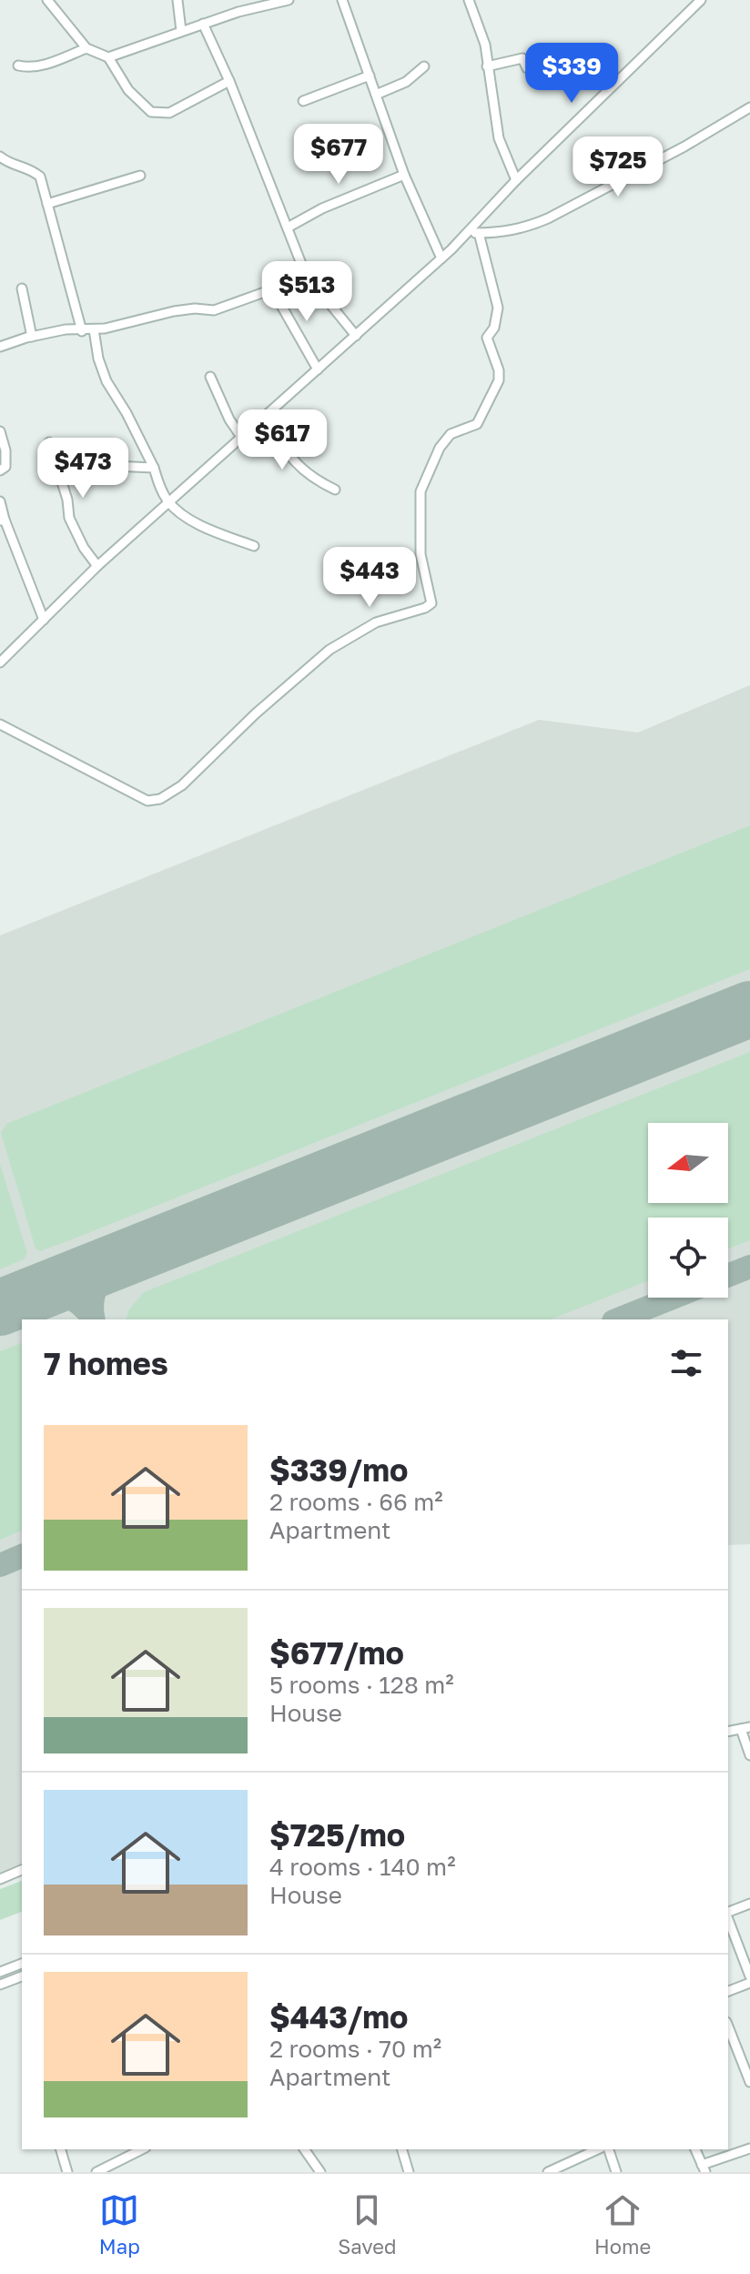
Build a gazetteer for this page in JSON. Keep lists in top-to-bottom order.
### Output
{
  "north": "left",
  "page": {
    "price": [
      "$339",
      "$677",
      "$725",
      "$513",
      "$617",
      "$473",
      "$443"
    ],
    "heading": "7 homes",
    "list": [
      {
        "name": "$339/mo",
        "note": "2 rooms · 66 m² · Apartment"
      },
      {
        "name": "$677/mo",
        "note": "5 rooms · 128 m² · House"
      },
      {
        "name": "$725/mo",
        "note": "4 rooms · 140 m² · House"
      },
      {
        "name": "$443/mo",
        "note": "2 rooms · 70 m² · Apartment"
      }
    ],
    "tabs": ["Map", "Saved", "Home"]
  }
}
